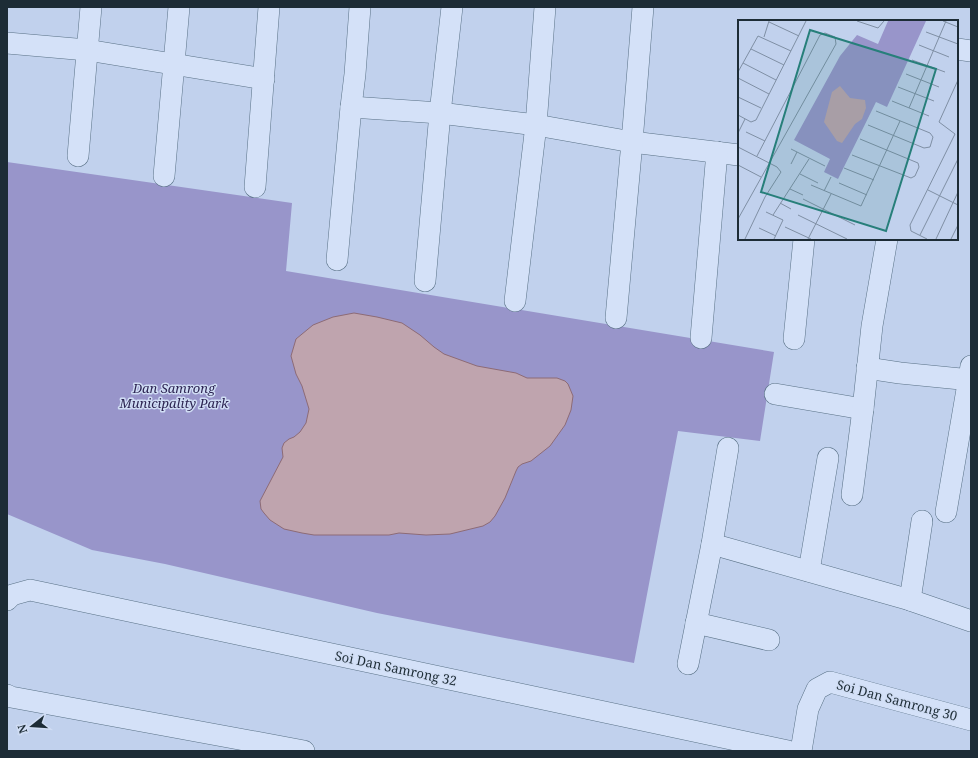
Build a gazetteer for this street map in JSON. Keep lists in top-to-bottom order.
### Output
{
  "streets": {
    "street": ["Soi Dan Samrong 32", "Soi Dan Samrong 30"]
  },
  "parks": ["Dan Samrong Municipality Park"],
  "north": "left"
}
